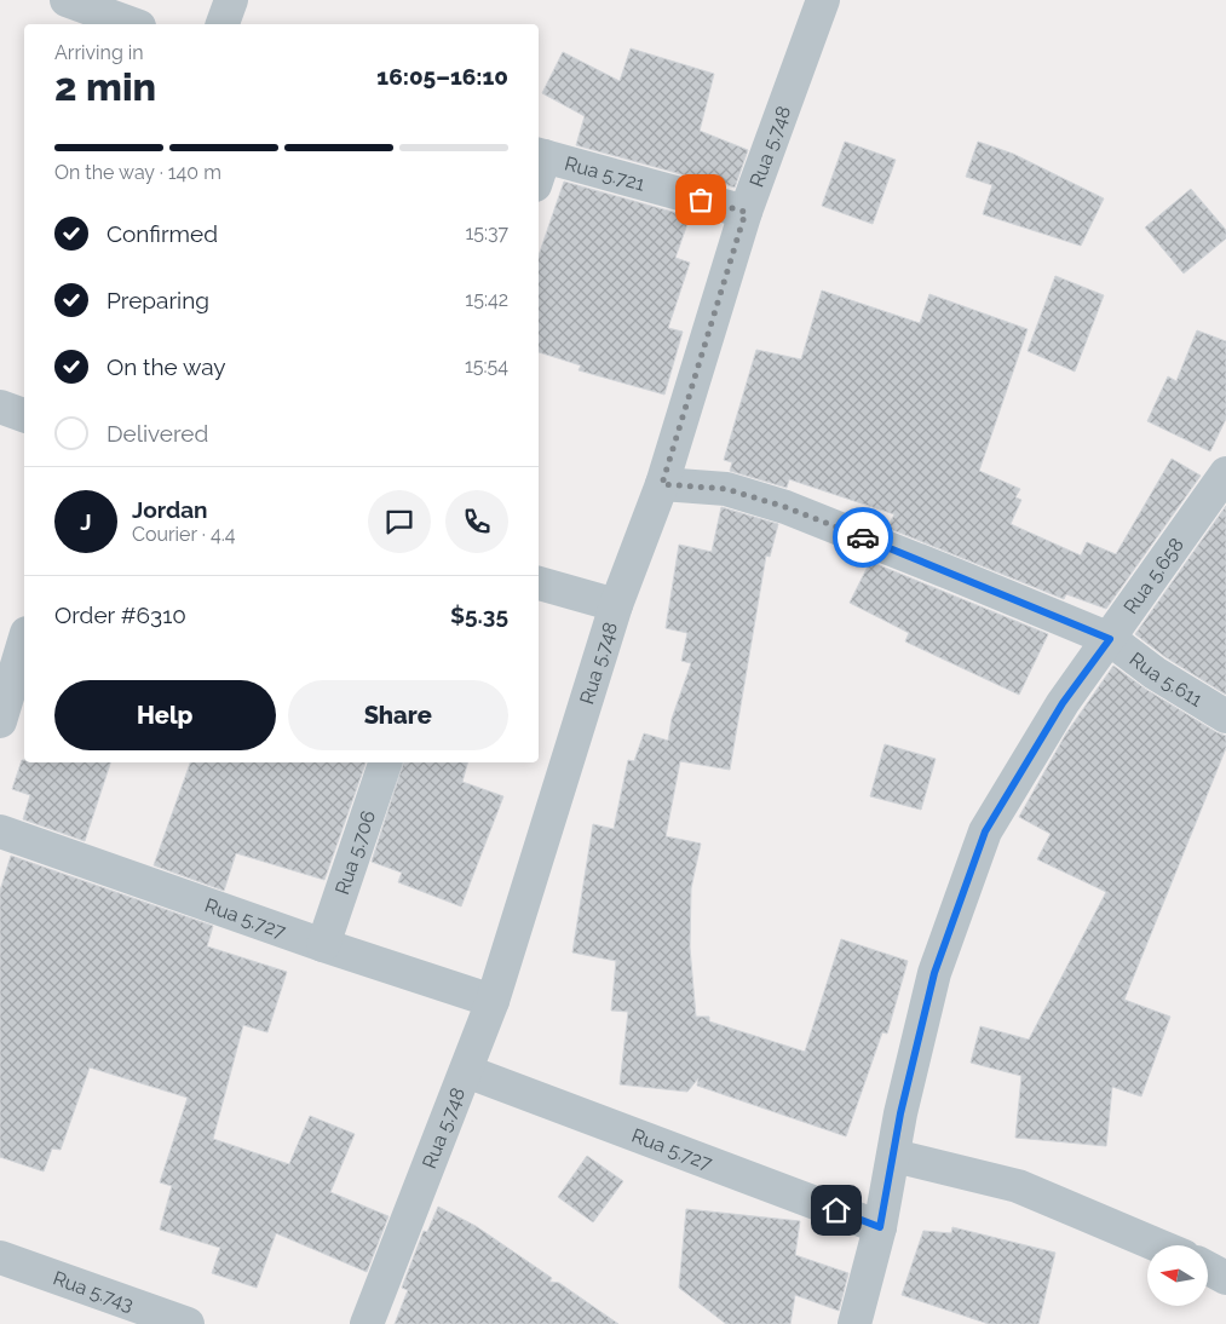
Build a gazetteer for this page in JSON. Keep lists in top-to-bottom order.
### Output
{
  "streets": {
    "street": [
      "Rua 5.748",
      "Rua 5.721",
      "Rua 5.658",
      "Rua 5.611",
      "Rua 5.706",
      "Rua 5.727",
      "Rua 5.743"
    ]
  },
  "crossings": [
    ["Rua 5.748", "Rua 5.721"],
    ["Rua 5.748", "Rua 5.611"],
    ["Rua 5.748", "Rua 5.727"],
    ["Rua 5.658", "Rua 5.611"],
    ["Rua 5.658", "Rua 5.727"],
    ["Rua 5.706", "Rua 5.727"]
  ],
  "north": "left",
  "page": {
    "heading": ["2 min", "Arriving in", "16:05–16:10"],
    "panel": [
      "Jordan",
      "Courier · 4.4",
      "Order #6310",
      "$5.35"
    ],
    "bar": "On the way · 140 m",
    "list": [
      ["Confirmed", "15:37"],
      ["Preparing", "15:42"],
      ["On the way", "15:54"],
      "Delivered"
    ],
    "round": "J",
    "buttons": ["Help", "Share"]
  }
}
